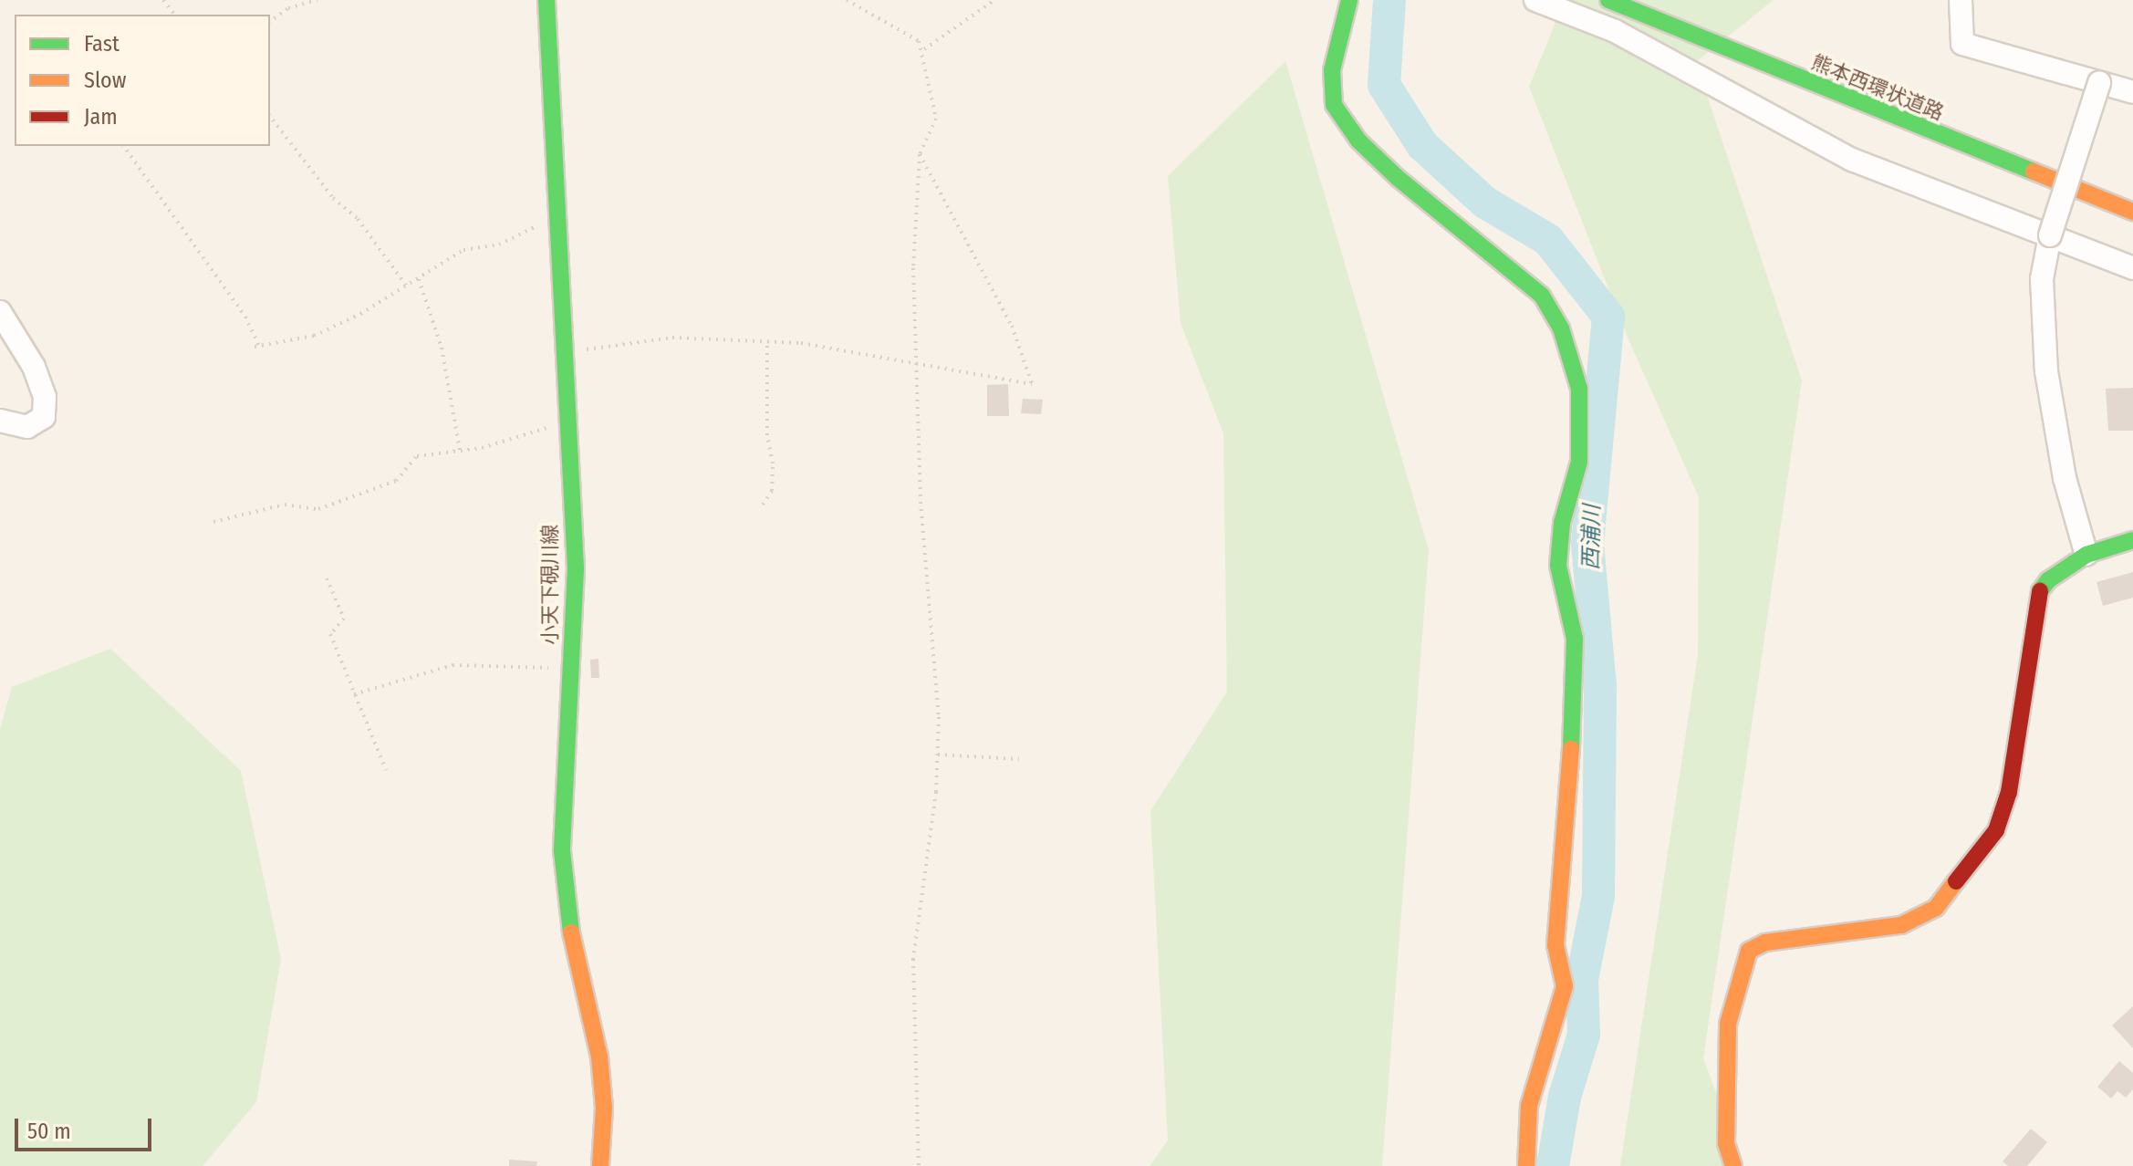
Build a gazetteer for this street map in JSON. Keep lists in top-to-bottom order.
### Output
{
  "streets": {
    "main road": ["熊本西環状道路", "小天下硯川線"]
  },
  "water": ["西浦川"],
  "legend": ["Fast", "Slow", "Jam"],
  "scale_bar": "50 m"
}
